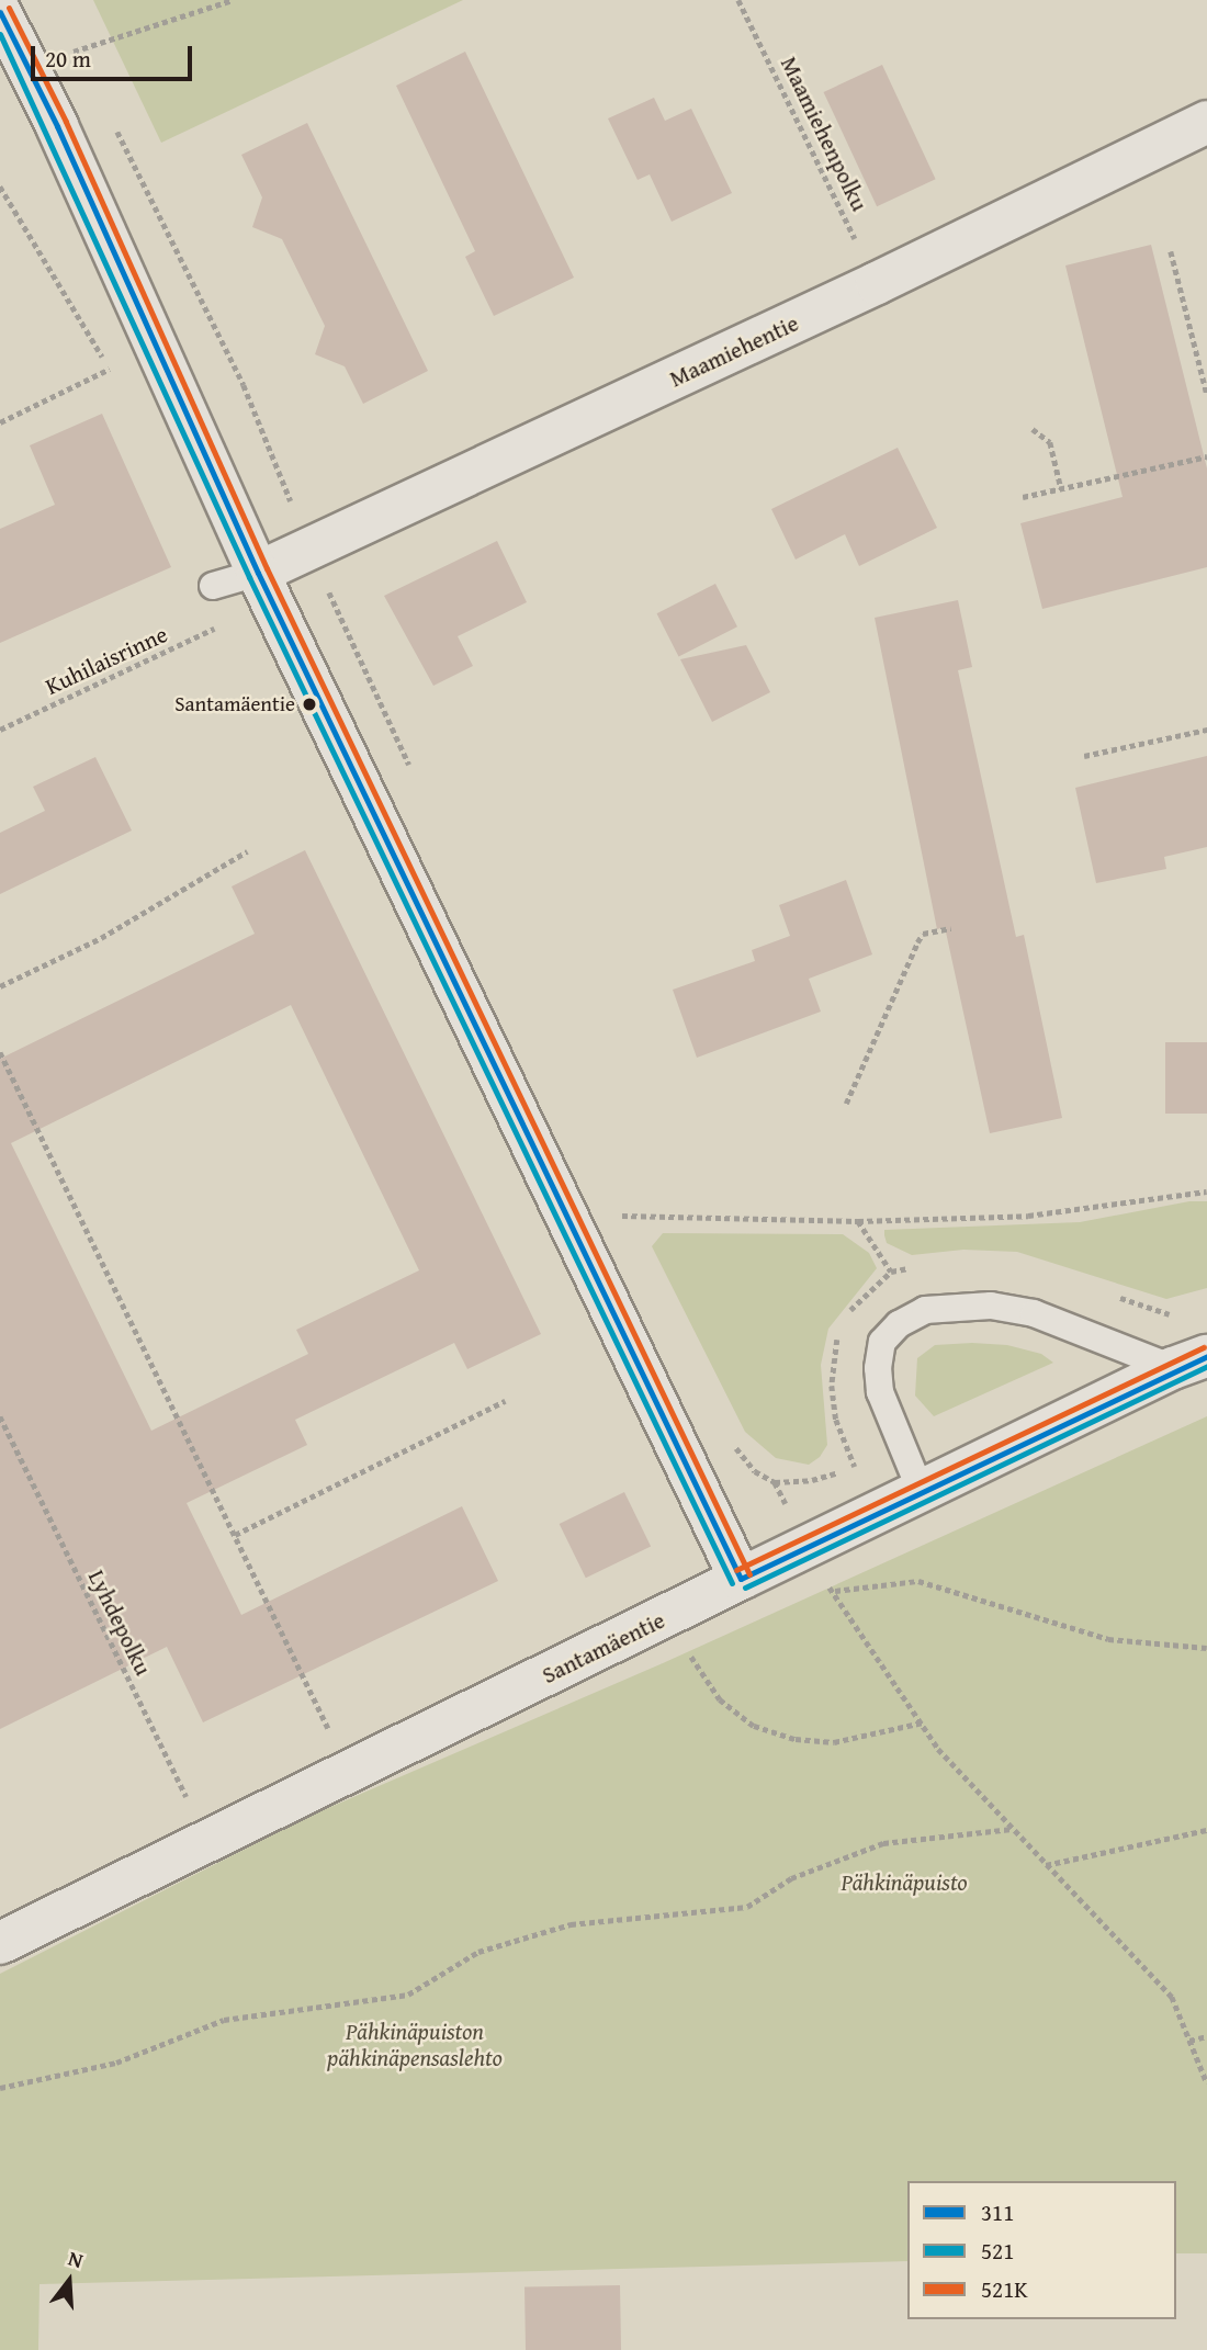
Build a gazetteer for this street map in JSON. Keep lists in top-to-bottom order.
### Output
{
  "streets": {
    "street": ["Maamiehentie", "Santamäentie"],
    "path": ["Maamiehenpolku", "Kuhilaisrinne", "Lyhdepolku"]
  },
  "crossings": [
    ["Maamiehenpolku", "Maamiehentie"],
    ["Lyhdepolku", "Santamäentie"]
  ],
  "parks": ["Pähkinäpuisto", "Pähkinäpuiston pähkinäpensaslehto"],
  "places": ["Santamäentie"],
  "lines": ["transit line 521K", "transit line 311", "transit line 521"],
  "legend": ["311", "521", "521K"],
  "scale_bar": "20 m",
  "north": "top"
}
